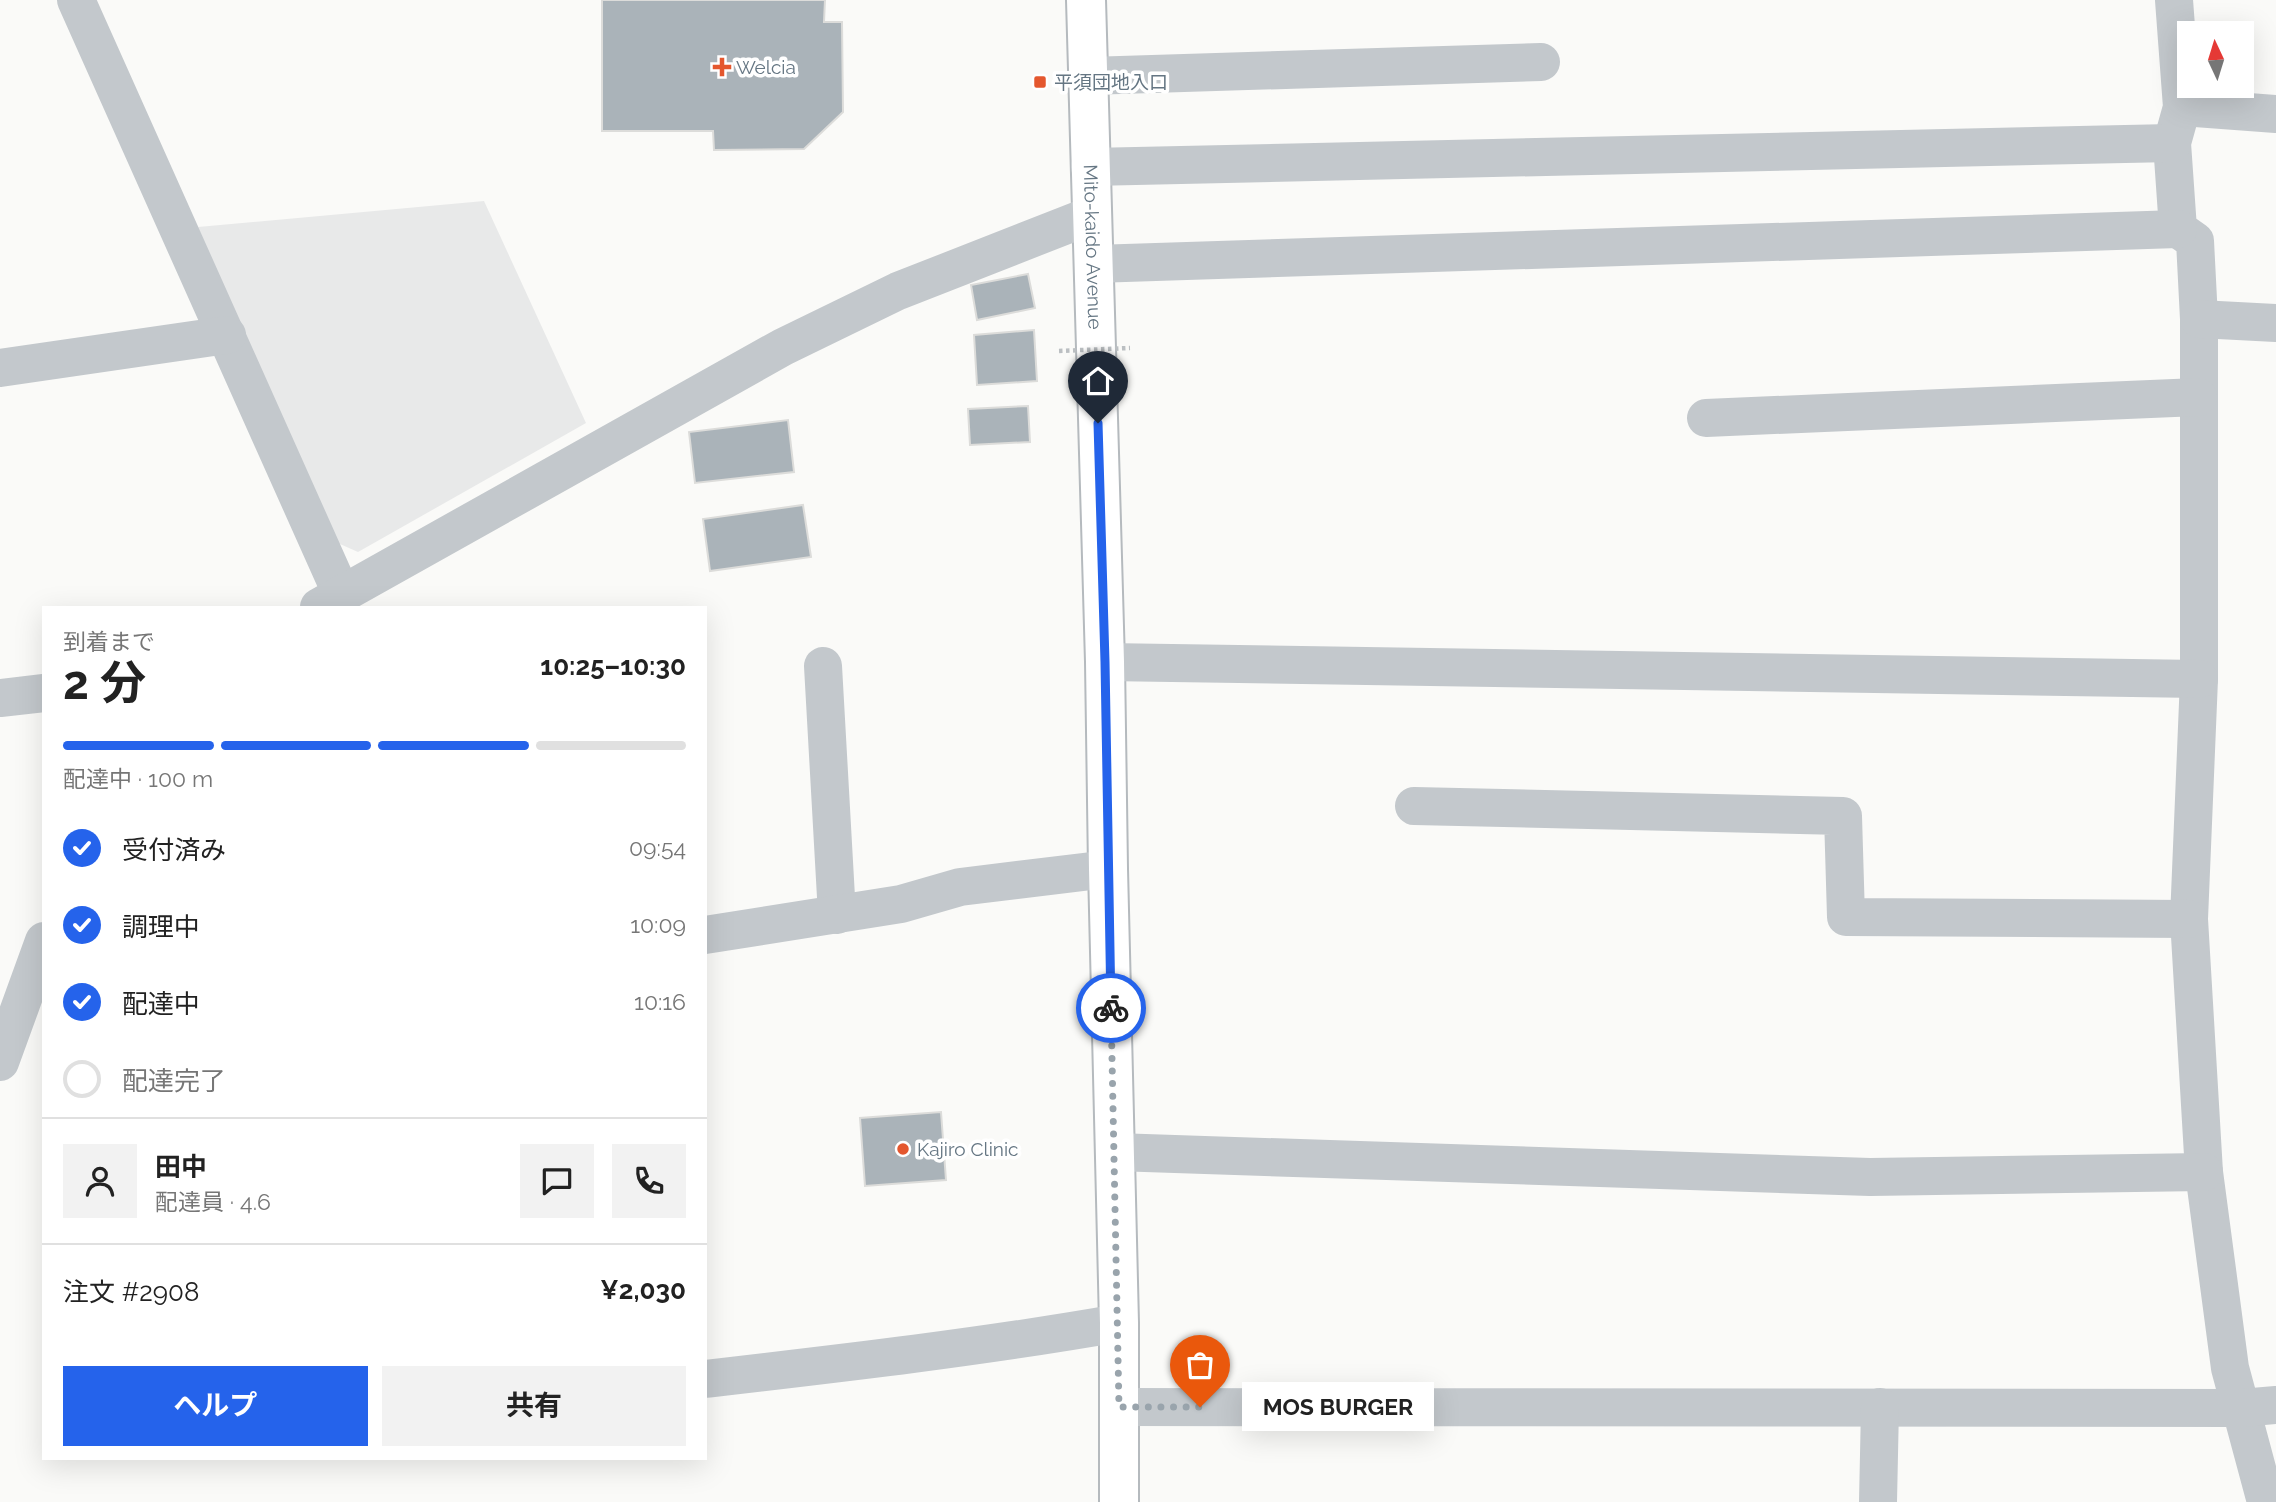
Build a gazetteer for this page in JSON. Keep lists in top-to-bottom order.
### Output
{
  "streets": {
    "main road": ["Mito-kaido Avenue"]
  },
  "places": {
    "health": ["Welcia"],
    "transit": ["平須団地入口"],
    "other": ["Kajiro Clinic", "MOS BURGER"]
  },
  "north": "top",
  "page": {
    "heading": ["2 分", "到着まで", "10:25–10:30"],
    "panel": [
      "田中",
      "配達員 · 4.6",
      "注文 #2908",
      "¥2,030"
    ],
    "bar": "配達中 · 100 m",
    "list": [
      ["受付済み", "09:54"],
      ["調理中", "10:09"],
      ["配達中", "10:16"],
      "配達完了"
    ],
    "buttons": ["ヘルプ", "共有"],
    "bubble": "MOS BURGER"
  }
}
